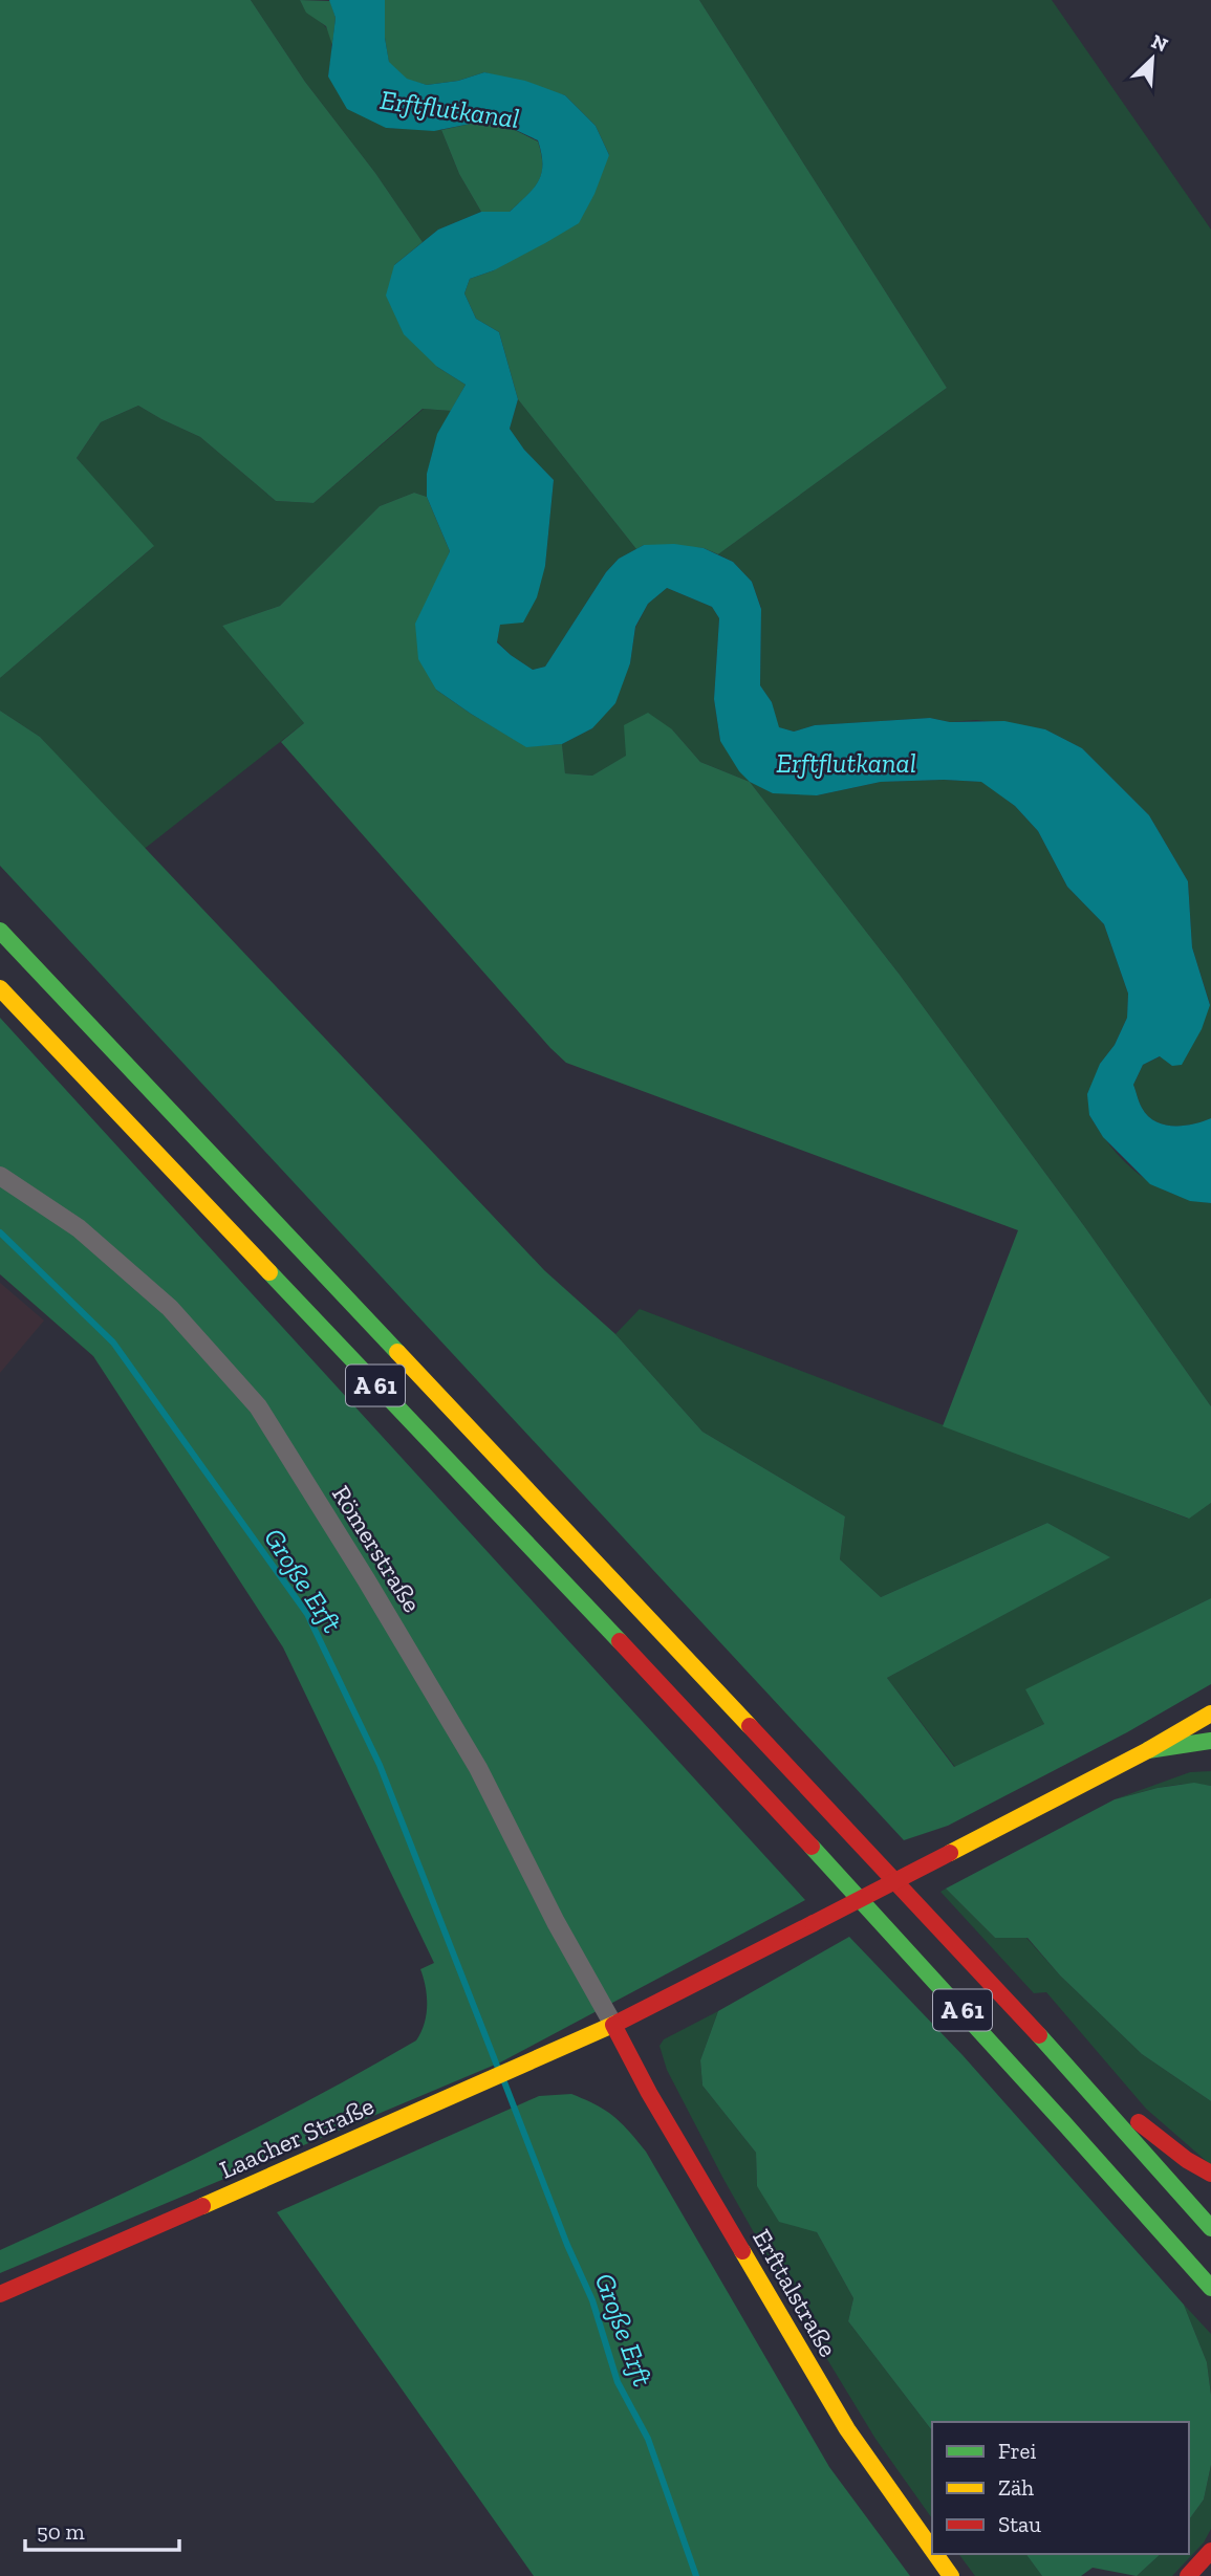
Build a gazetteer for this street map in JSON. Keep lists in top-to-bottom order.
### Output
{
  "streets": {
    "main road": ["A 61", "Laacher Straße", "Erfttalstraße"],
    "street": ["Römerstraße"]
  },
  "crossings": [
    ["Römerstraße", "Laacher Straße"],
    ["Römerstraße", "Erfttalstraße"],
    ["Laacher Straße", "Erfttalstraße"]
  ],
  "water": ["Erftflutkanal", "Große Erft"],
  "legend": ["Frei", "Zäh", "Stau"],
  "scale_bar": "50 m",
  "north": "top right"
}
